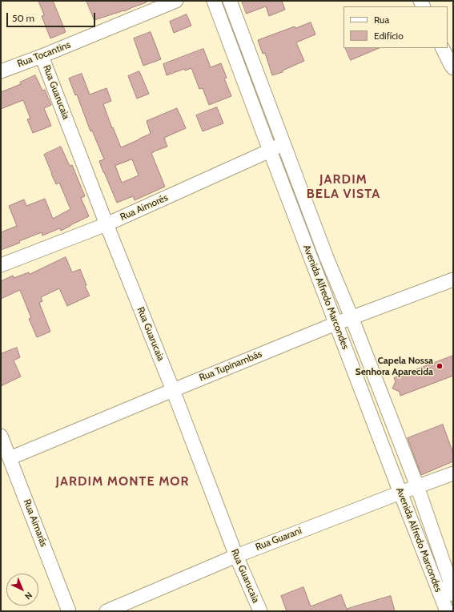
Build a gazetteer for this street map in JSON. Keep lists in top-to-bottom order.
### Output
{
  "streets": {
    "street": [
      "Rua Tocantins",
      "Rua Guarucaia",
      "Rua Aimorés",
      "Avenida Alfredo Marcondes",
      "Rua Tupinambás",
      "Rua Aimarás",
      "Rua Guarani"
    ]
  },
  "crossings": [
    ["Rua Tocantins", "Rua Guarucaia"],
    ["Rua Guarucaia", "Rua Aimorés"],
    ["Rua Guarucaia", "Rua Tupinambás"],
    ["Rua Guarucaia", "Rua Guarani"],
    ["Rua Aimorés", "Avenida Alfredo Marcondes"],
    ["Avenida Alfredo Marcondes", "Rua Tupinambás"],
    ["Avenida Alfredo Marcondes", "Rua Guarani"],
    ["Rua Tupinambás", "Rua Aimarás"]
  ],
  "districts": ["JARDIM BELA VISTA", "JARDIM MONTE MOR"],
  "places": ["Capela Nossa Senhora Aparecida"],
  "legend": ["Rua", "Edifício"],
  "scale_bar": "50 m",
  "north": "bottom right"
}
